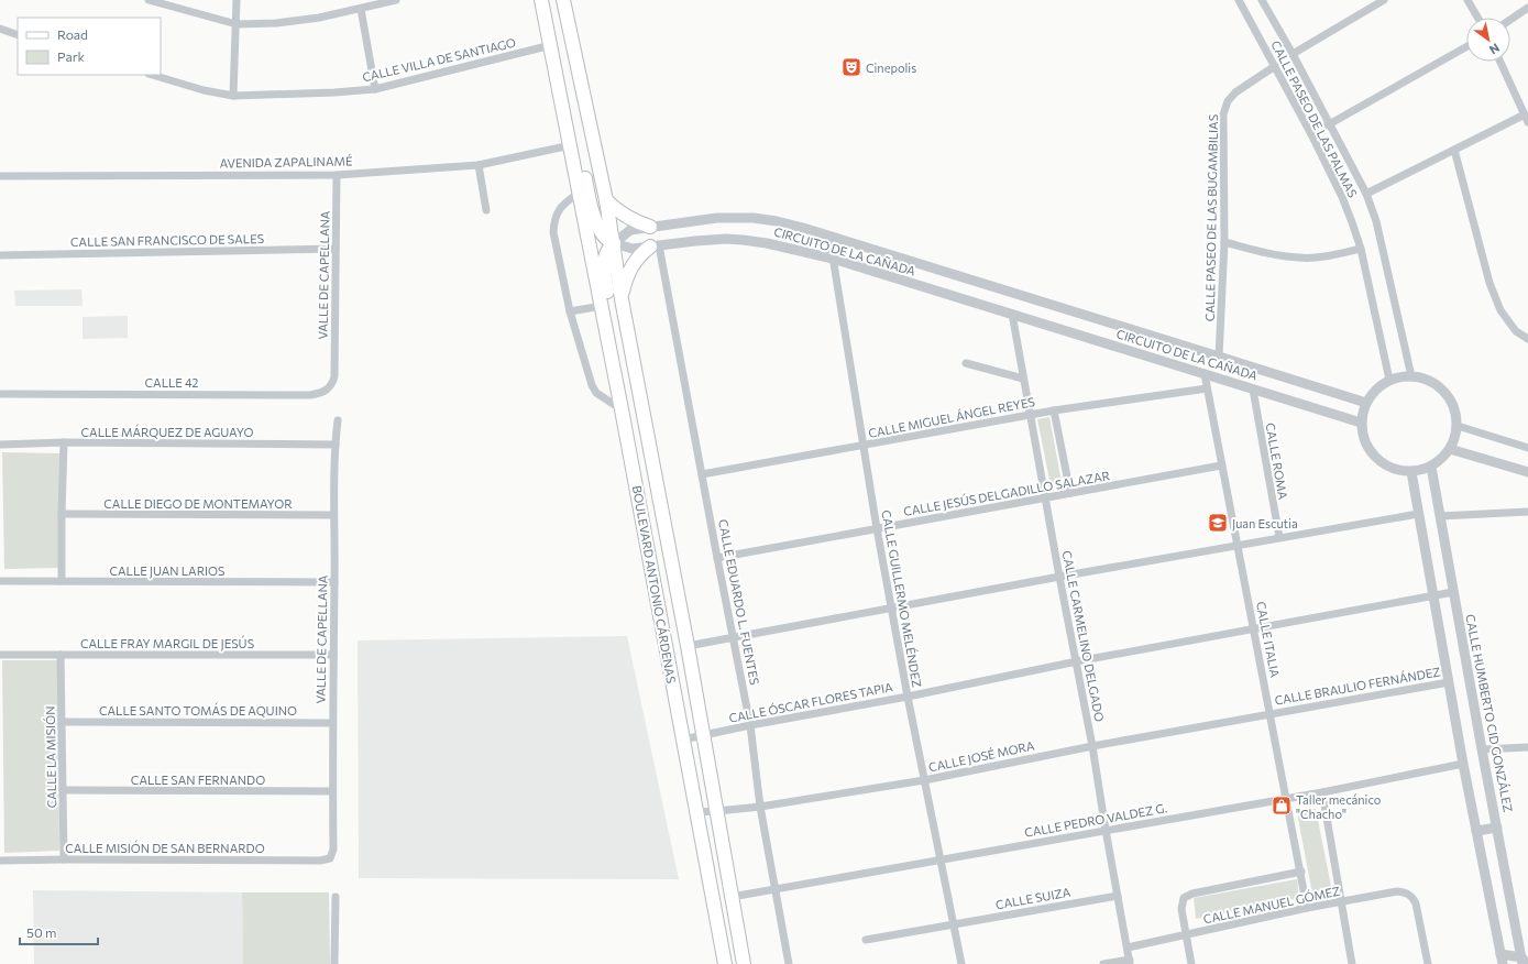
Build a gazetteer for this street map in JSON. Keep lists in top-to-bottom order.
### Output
{
  "streets": {
    "main road": ["BOULEVARD ANTONIO CÁRDENAS"],
    "street": [
      "CALLE VILLA DE SANTIAGO",
      "CALLE PASEO DE LAS PALMAS",
      "AVENIDA ZAPALINAMÉ",
      "CALLE PASEO DE LAS BUGAMBILIAS",
      "CALLE SAN FRANCISCO DE SALES",
      "CIRCUITO DE LA CAÑADA",
      "VALLE DE CAPELLANA",
      "CALLE 42",
      "CALLE MIGUEL ÁNGEL REYES",
      "CALLE MÁRQUEZ DE AGUAYO",
      "CALLE ROMA",
      "CALLE JESÚS DELGADILLO SALAZAR",
      "CALLE DIEGO DE MONTEMAYOR",
      "CALLE JUAN LARIOS",
      "CALLE GUILLERMO MELÉNDEZ",
      "CALLE EDUARDO L. FUENTES",
      "CALLE CARMELINO DELGADO",
      "CALLE ITALIA",
      "CALLE FRAY MARGIL DE JESÚS",
      "CALLE BRAULIO FERNÁNDEZ",
      "CALLE ÓSCAR FLORES TAPIA",
      "CALLE SANTO TOMÁS DE AQUINO",
      "CALLE HUMBERTO CID GONZÁLEZ",
      "CALLE JOSÉ MORA",
      "CALLE LA MISIÓN",
      "CALLE SAN FERNANDO",
      "CALLE PEDRO VALDEZ G.",
      "CALLE MISIÓN DE SAN BERNARDO",
      "CALLE SUIZA",
      "CALLE MANUEL GÓMEZ"
    ]
  },
  "crossings": [
    ["CALLE VILLA DE SANTIAGO", "BOULEVARD ANTONIO CÁRDENAS"],
    ["CALLE PASEO DE LAS PALMAS", "CALLE PASEO DE LAS BUGAMBILIAS"],
    ["CALLE PASEO DE LAS PALMAS", "CIRCUITO DE LA CAÑADA"],
    ["CALLE PASEO DE LAS PALMAS", "CALLE HUMBERTO CID GONZÁLEZ"],
    ["AVENIDA ZAPALINAMÉ", "VALLE DE CAPELLANA"],
    ["AVENIDA ZAPALINAMÉ", "BOULEVARD ANTONIO CÁRDENAS"],
    ["CALLE PASEO DE LAS BUGAMBILIAS", "CIRCUITO DE LA CAÑADA"],
    ["CALLE SAN FRANCISCO DE SALES", "VALLE DE CAPELLANA"],
    ["CIRCUITO DE LA CAÑADA", "CALLE ROMA"],
    ["CIRCUITO DE LA CAÑADA", "BOULEVARD ANTONIO CÁRDENAS"],
    ["CIRCUITO DE LA CAÑADA", "CALLE GUILLERMO MELÉNDEZ"],
    ["CIRCUITO DE LA CAÑADA", "CALLE EDUARDO L. FUENTES"],
    ["CIRCUITO DE LA CAÑADA", "CALLE CARMELINO DELGADO"],
    ["CIRCUITO DE LA CAÑADA", "CALLE ITALIA"],
    ["CIRCUITO DE LA CAÑADA", "CALLE HUMBERTO CID GONZÁLEZ"],
    ["VALLE DE CAPELLANA", "CALLE 42"],
    ["VALLE DE CAPELLANA", "CALLE MÁRQUEZ DE AGUAYO"],
    ["VALLE DE CAPELLANA", "CALLE DIEGO DE MONTEMAYOR"],
    ["VALLE DE CAPELLANA", "CALLE JUAN LARIOS"],
    ["VALLE DE CAPELLANA", "CALLE FRAY MARGIL DE JESÚS"],
    ["VALLE DE CAPELLANA", "CALLE SANTO TOMÁS DE AQUINO"],
    ["VALLE DE CAPELLANA", "CALLE SAN FERNANDO"],
    ["VALLE DE CAPELLANA", "CALLE MISIÓN DE SAN BERNARDO"],
    ["CALLE MIGUEL ÁNGEL REYES", "CALLE GUILLERMO MELÉNDEZ"],
    ["CALLE MIGUEL ÁNGEL REYES", "CALLE EDUARDO L. FUENTES"],
    ["CALLE MIGUEL ÁNGEL REYES", "CALLE CARMELINO DELGADO"],
    ["CALLE MIGUEL ÁNGEL REYES", "CALLE ITALIA"],
    ["CALLE JESÚS DELGADILLO SALAZAR", "CALLE GUILLERMO MELÉNDEZ"],
    ["CALLE JESÚS DELGADILLO SALAZAR", "CALLE EDUARDO L. FUENTES"],
    ["CALLE JESÚS DELGADILLO SALAZAR", "CALLE CARMELINO DELGADO"],
    ["CALLE JESÚS DELGADILLO SALAZAR", "CALLE ITALIA"],
    ["BOULEVARD ANTONIO CÁRDENAS", "CALLE ÓSCAR FLORES TAPIA"],
    ["BOULEVARD ANTONIO CÁRDENAS", "CALLE JOSÉ MORA"],
    ["BOULEVARD ANTONIO CÁRDENAS", "CALLE PEDRO VALDEZ G."],
    ["CALLE GUILLERMO MELÉNDEZ", "CALLE ÓSCAR FLORES TAPIA"],
    ["CALLE GUILLERMO MELÉNDEZ", "CALLE JOSÉ MORA"],
    ["CALLE GUILLERMO MELÉNDEZ", "CALLE PEDRO VALDEZ G."],
    ["CALLE GUILLERMO MELÉNDEZ", "CALLE SUIZA"],
    ["CALLE EDUARDO L. FUENTES", "CALLE ÓSCAR FLORES TAPIA"],
    ["CALLE EDUARDO L. FUENTES", "CALLE JOSÉ MORA"],
    ["CALLE EDUARDO L. FUENTES", "CALLE PEDRO VALDEZ G."],
    ["CALLE CARMELINO DELGADO", "CALLE ÓSCAR FLORES TAPIA"],
    ["CALLE CARMELINO DELGADO", "CALLE JOSÉ MORA"],
    ["CALLE CARMELINO DELGADO", "CALLE PEDRO VALDEZ G."],
    ["CALLE CARMELINO DELGADO", "CALLE SUIZA"],
    ["CALLE CARMELINO DELGADO", "CALLE MANUEL GÓMEZ"],
    ["CALLE ITALIA", "CALLE BRAULIO FERNÁNDEZ"],
    ["CALLE ITALIA", "CALLE ÓSCAR FLORES TAPIA"],
    ["CALLE ITALIA", "CALLE JOSÉ MORA"],
    ["CALLE ITALIA", "CALLE PEDRO VALDEZ G."],
    ["CALLE ITALIA", "CALLE MANUEL GÓMEZ"],
    ["CALLE FRAY MARGIL DE JESÚS", "CALLE LA MISIÓN"],
    ["CALLE BRAULIO FERNÁNDEZ", "CALLE JOSÉ MORA"],
    ["CALLE ÓSCAR FLORES TAPIA", "CALLE HUMBERTO CID GONZÁLEZ"],
    ["CALLE SANTO TOMÁS DE AQUINO", "CALLE LA MISIÓN"],
    ["CALLE LA MISIÓN", "CALLE SAN FERNANDO"],
    ["CALLE LA MISIÓN", "CALLE MISIÓN DE SAN BERNARDO"]
  ],
  "places": {
    "theatre": ["Cinepolis"],
    "school or university": ["Juan Escutia"],
    "shop": ["Taller mecánico \"Chacho\""]
  },
  "legend": ["Road", "Park"],
  "scale_bar": "50 m",
  "north": "bottom right"
}
